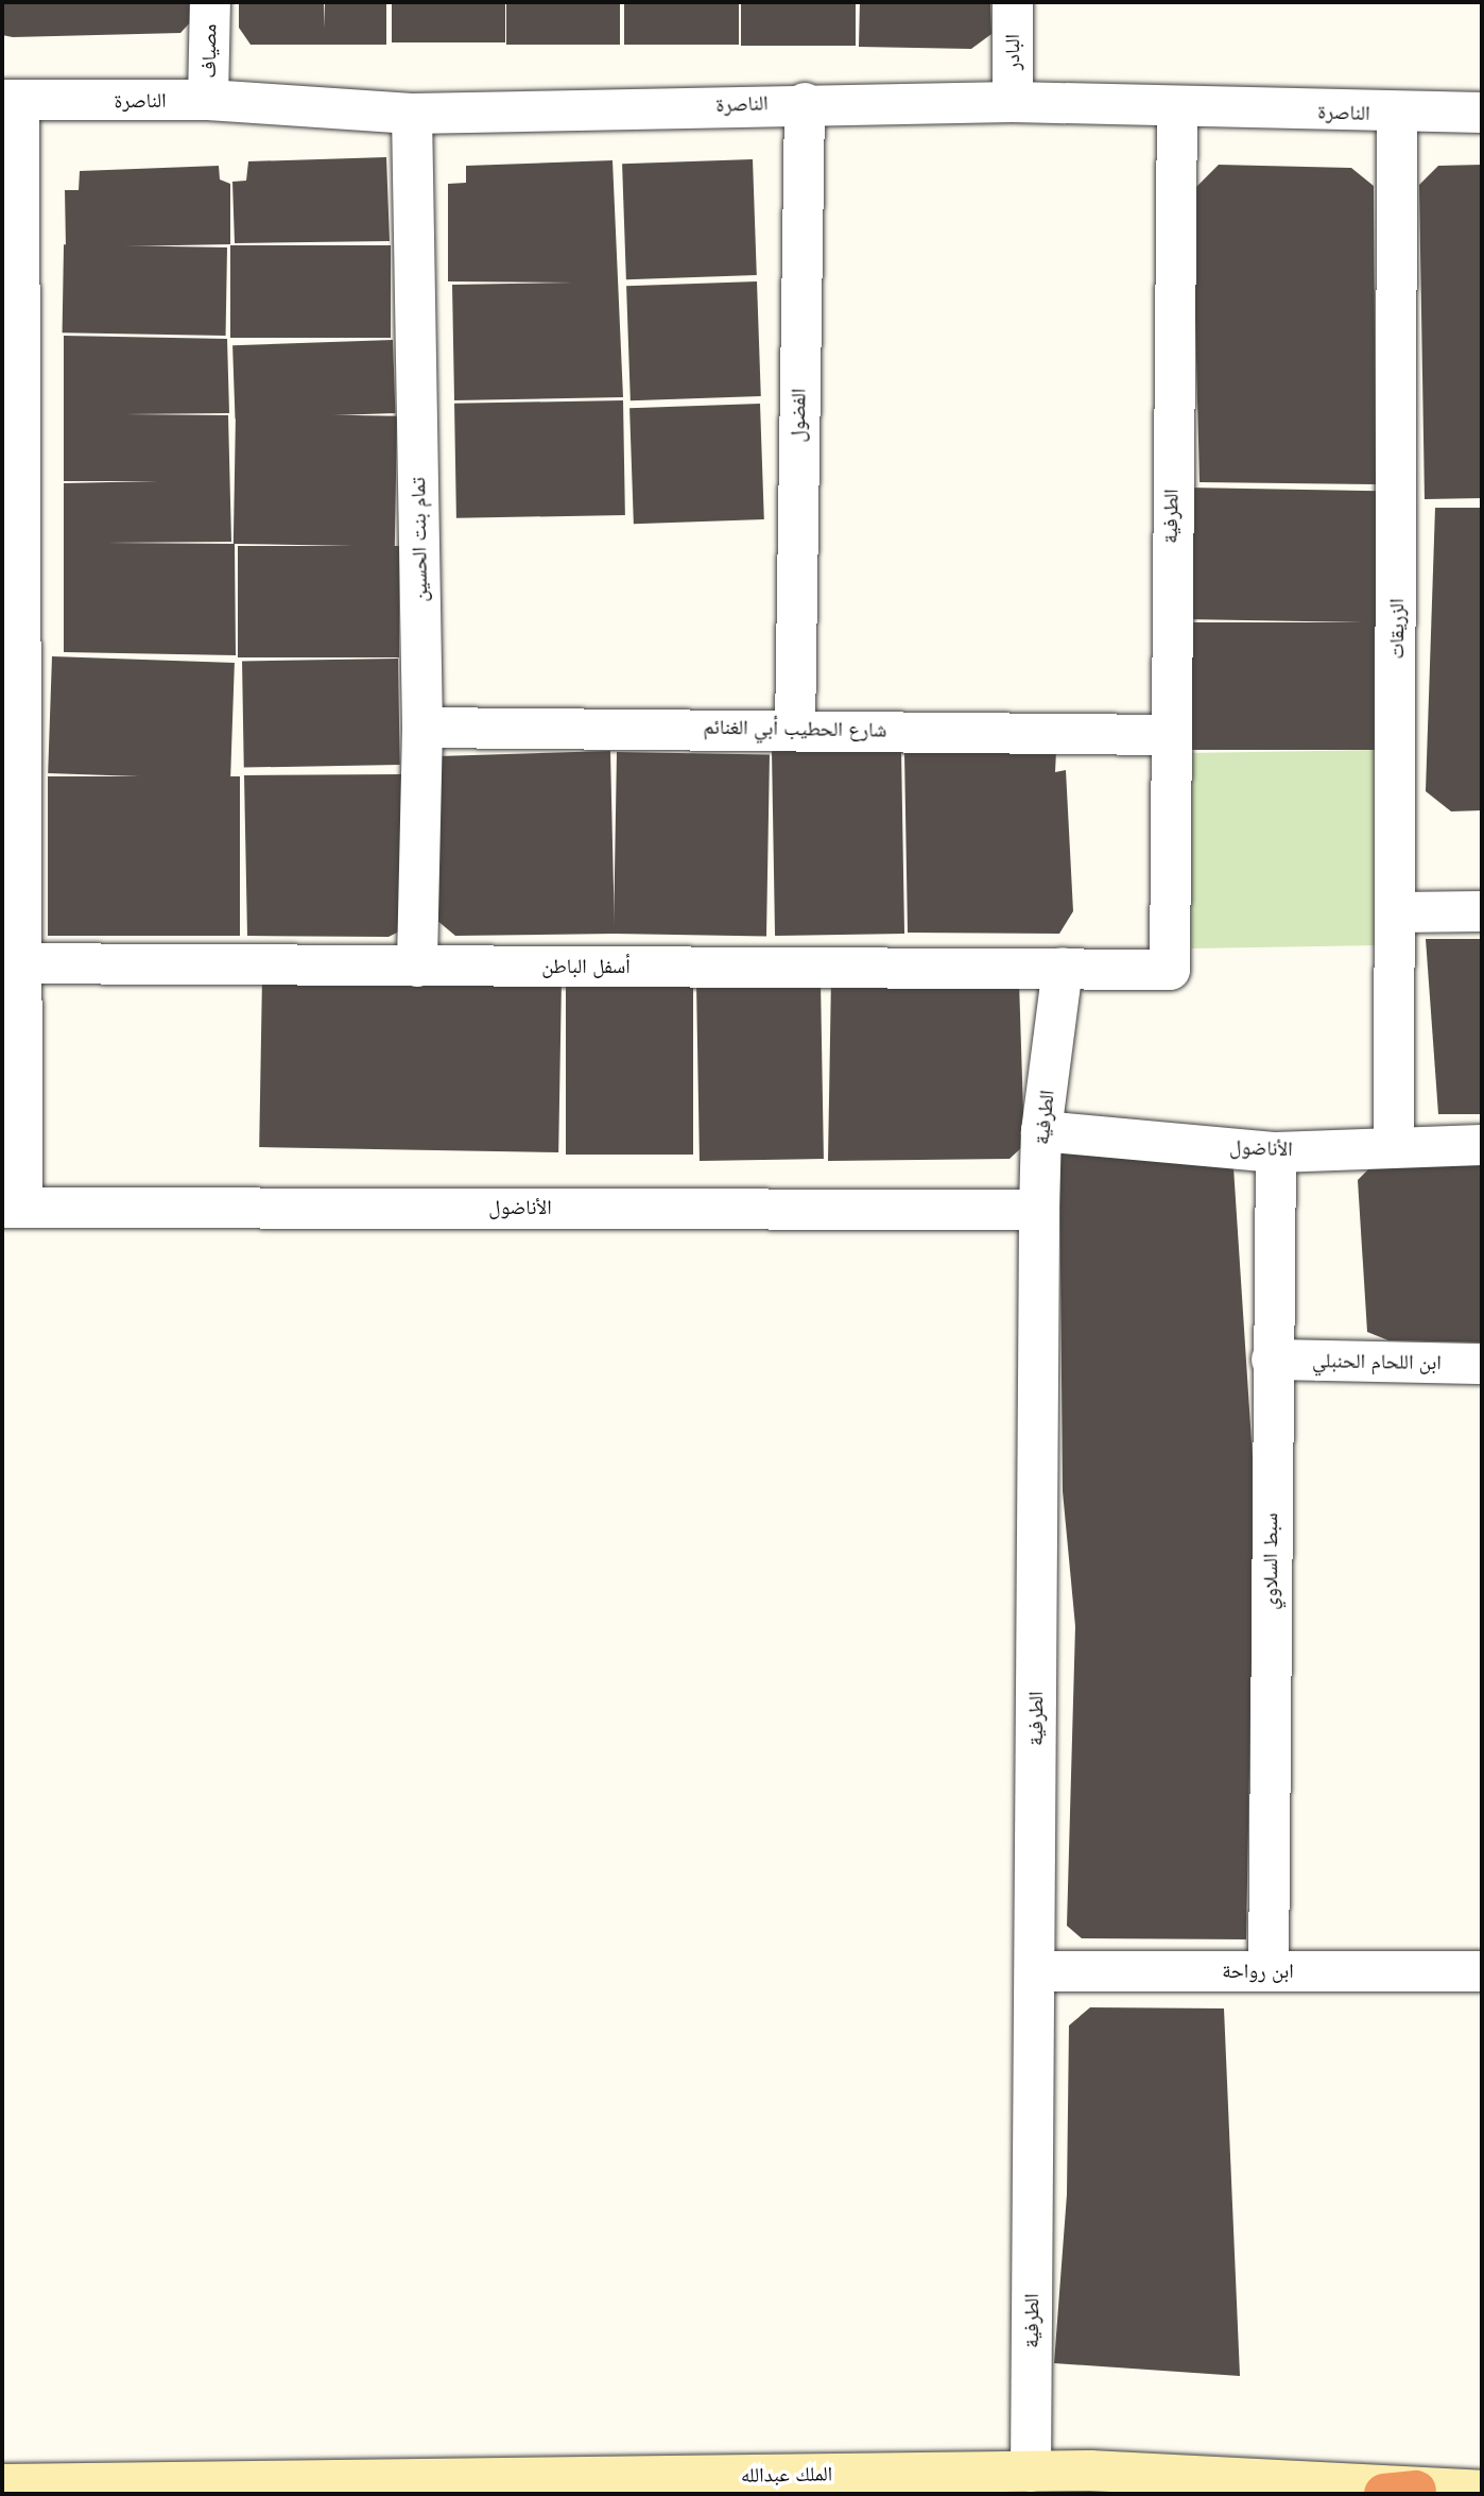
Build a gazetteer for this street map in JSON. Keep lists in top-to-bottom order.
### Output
{
  "streets": {
    "main road": ["الملك عبدالله"],
    "street": [
      "مصياف",
      "البادر",
      "الناصرة",
      "الفضول",
      "الطرفية",
      "تمام بنت الحسين",
      "الزريقات",
      "شارع الحطيب أبي الغنائم",
      "أسفل الباطن",
      "الأناضول",
      "ابن اللحام الحنبلي",
      "سبط السلاوي",
      "ابن رواحة"
    ]
  },
  "crossings": [
    ["مصياف", "الناصرة"],
    ["البادر", "الناصرة"],
    ["الناصرة", "الفضول"],
    ["الناصرة", "الطرفية"],
    ["الناصرة", "تمام بنت الحسين"],
    ["الناصرة", "الزريقات"],
    ["الفضول", "شارع الحطيب أبي الغنائم"],
    ["الطرفية", "شارع الحطيب أبي الغنائم"],
    ["الطرفية", "أسفل الباطن"],
    ["الطرفية", "الأناضول"],
    ["الطرفية", "ابن رواحة"],
    ["الطرفية", "الملك عبدالله"],
    ["تمام بنت الحسين", "شارع الحطيب أبي الغنائم"],
    ["تمام بنت الحسين", "أسفل الباطن"],
    ["الزريقات", "الأناضول"],
    ["الأناضول", "سبط السلاوي"],
    ["ابن اللحام الحنبلي", "سبط السلاوي"],
    ["سبط السلاوي", "ابن رواحة"]
  ]
}
